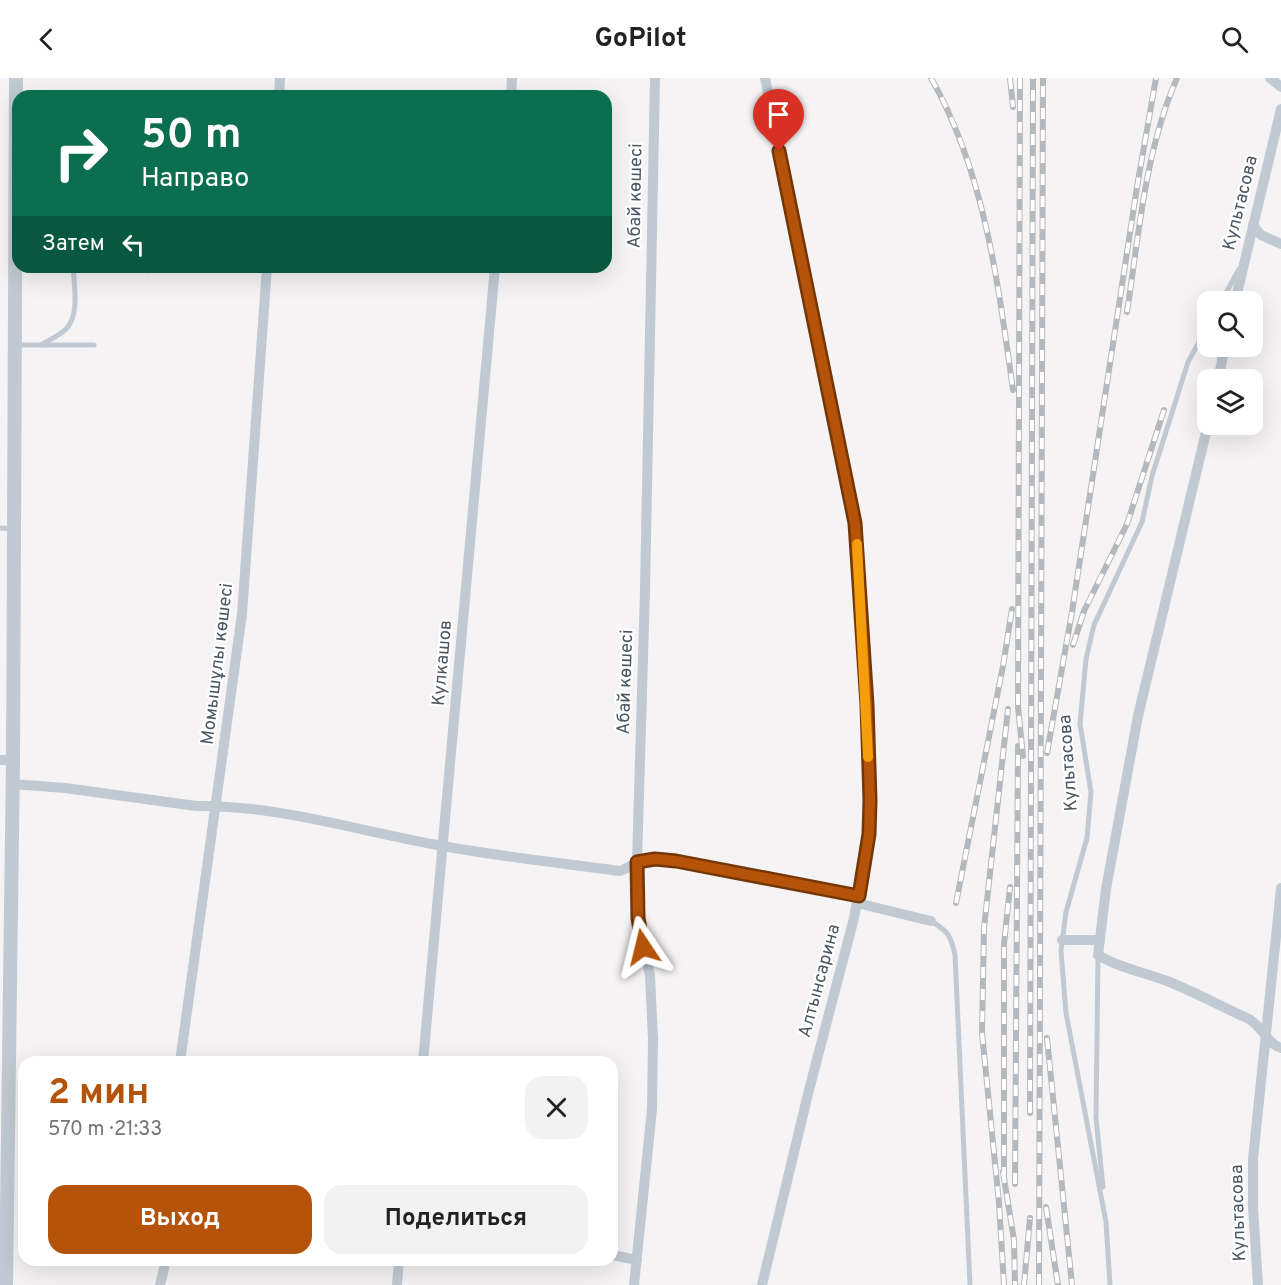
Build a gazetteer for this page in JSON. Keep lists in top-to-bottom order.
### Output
{
  "streets": {
    "street": [
      "Абай көшесі",
      "Культасова",
      "Кулкашов",
      "Момышұлы көшесі",
      "Алтынсарина"
    ]
  },
  "page": {
    "header": "GoPilot",
    "turn": ["50 m", "Направо"],
    "then": "Затем",
    "heading": ["2 мин", "570 m · 21:33"],
    "buttons": ["Выход", "Поделиться"]
  }
}
